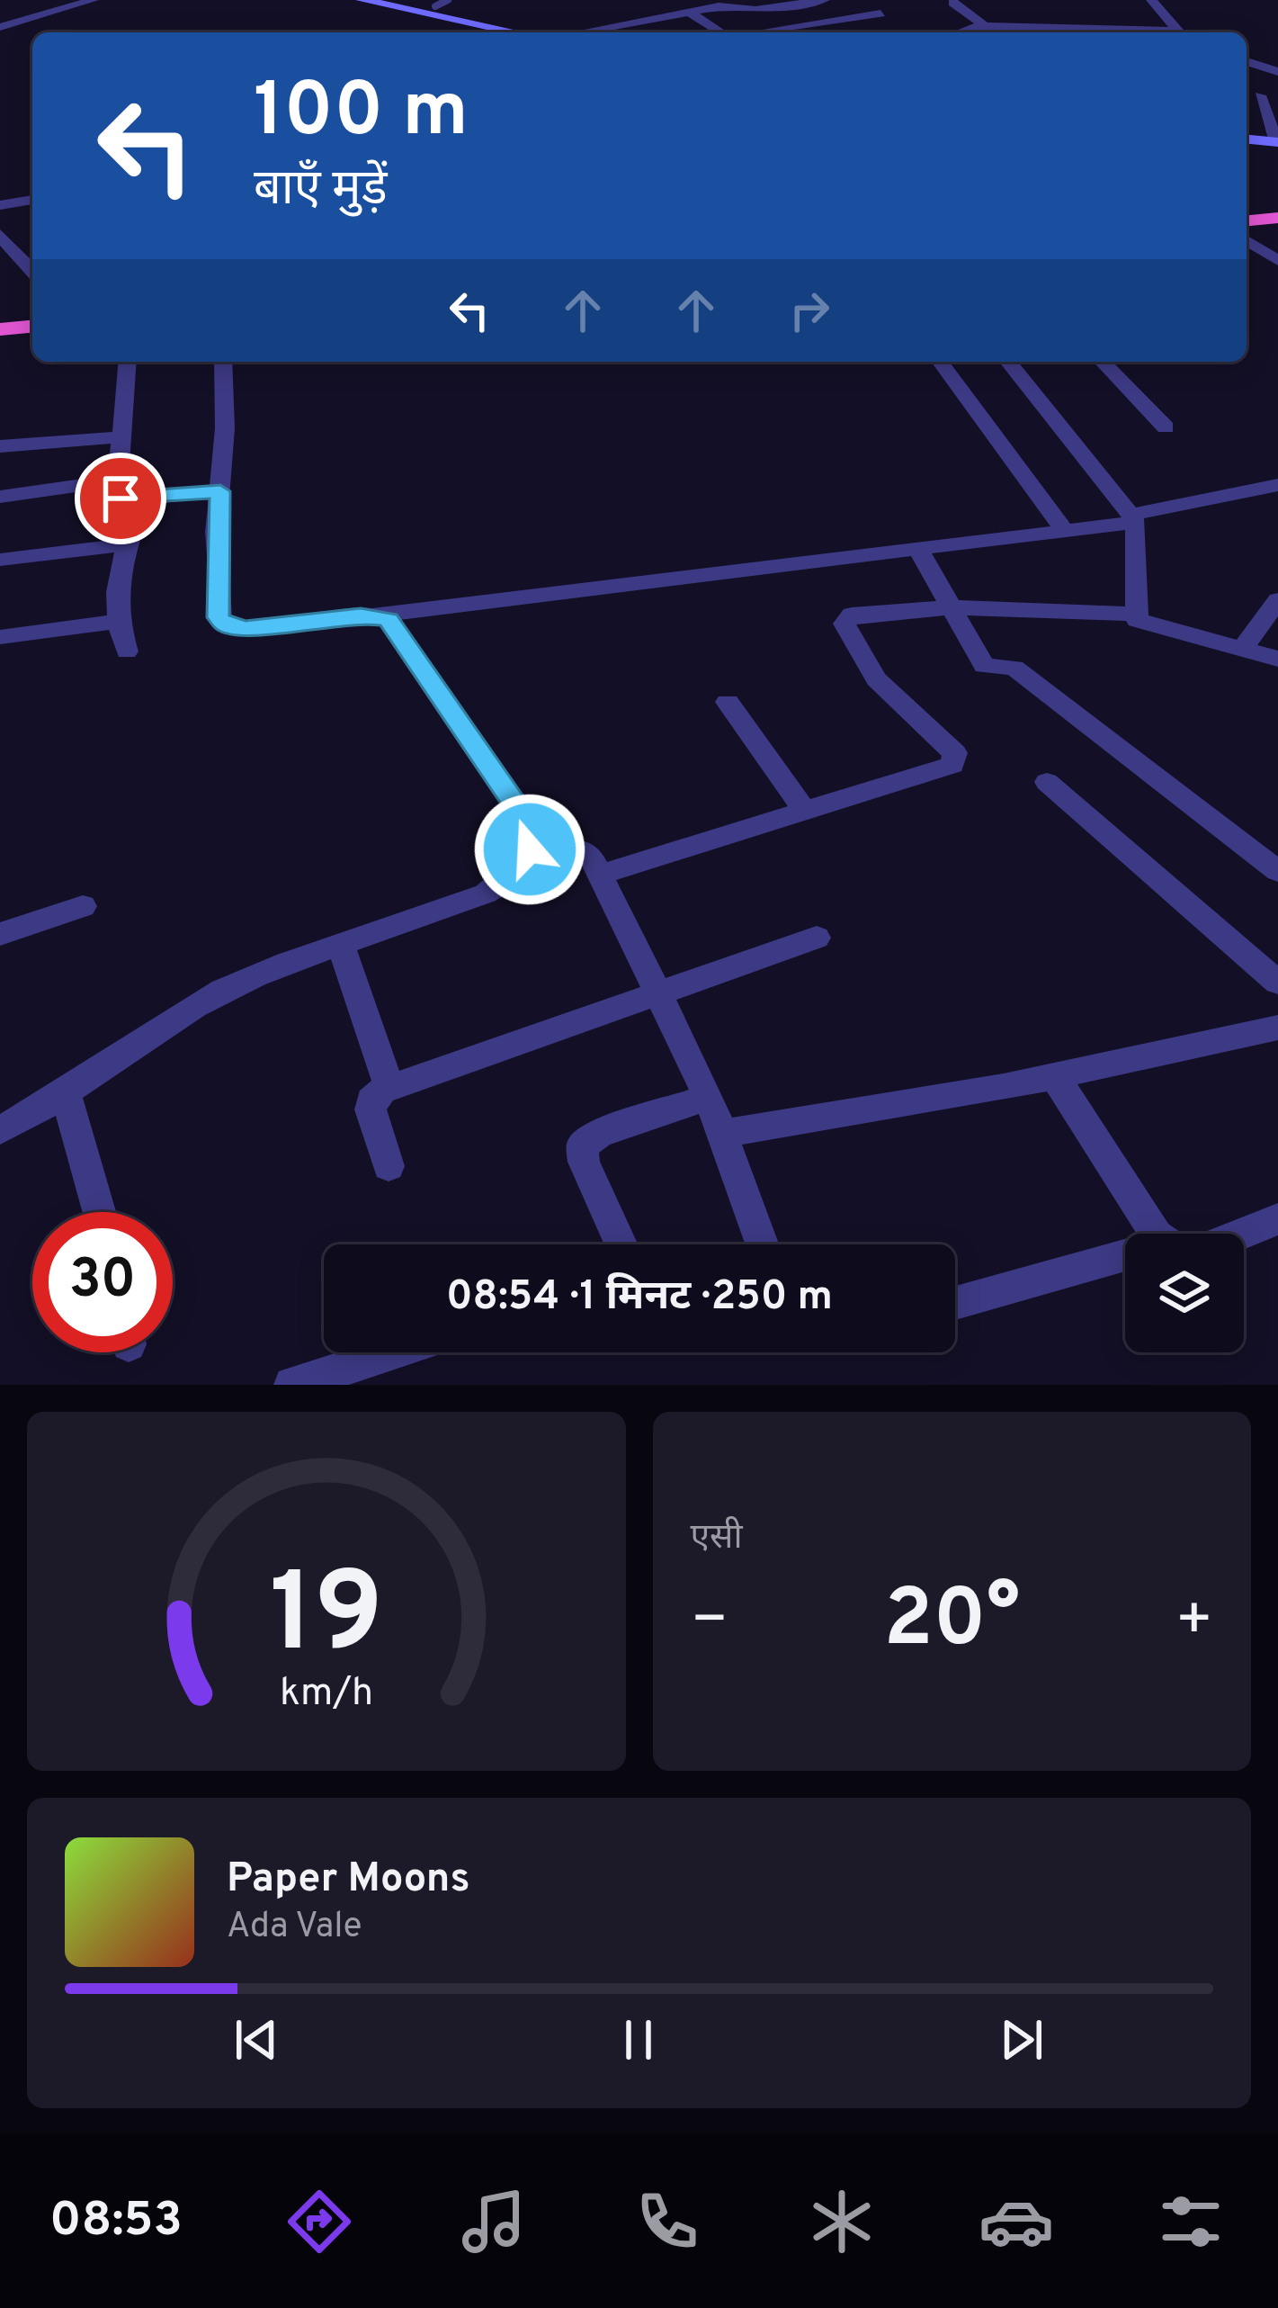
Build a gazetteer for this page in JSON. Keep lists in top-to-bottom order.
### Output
{
  "page": {
    "turn": ["100 m", "बाएँ मुड़ें"],
    "limit": "30",
    "trip": "08:54 · 1 मिनट · 250 m",
    "tile": "एसी",
    "heat": ["−", "20°", "+"],
    "song": ["Paper Moons", "Ada Vale"],
    "tabs": "08:53",
    "gauge": ["19", "km/h"]
  }
}
